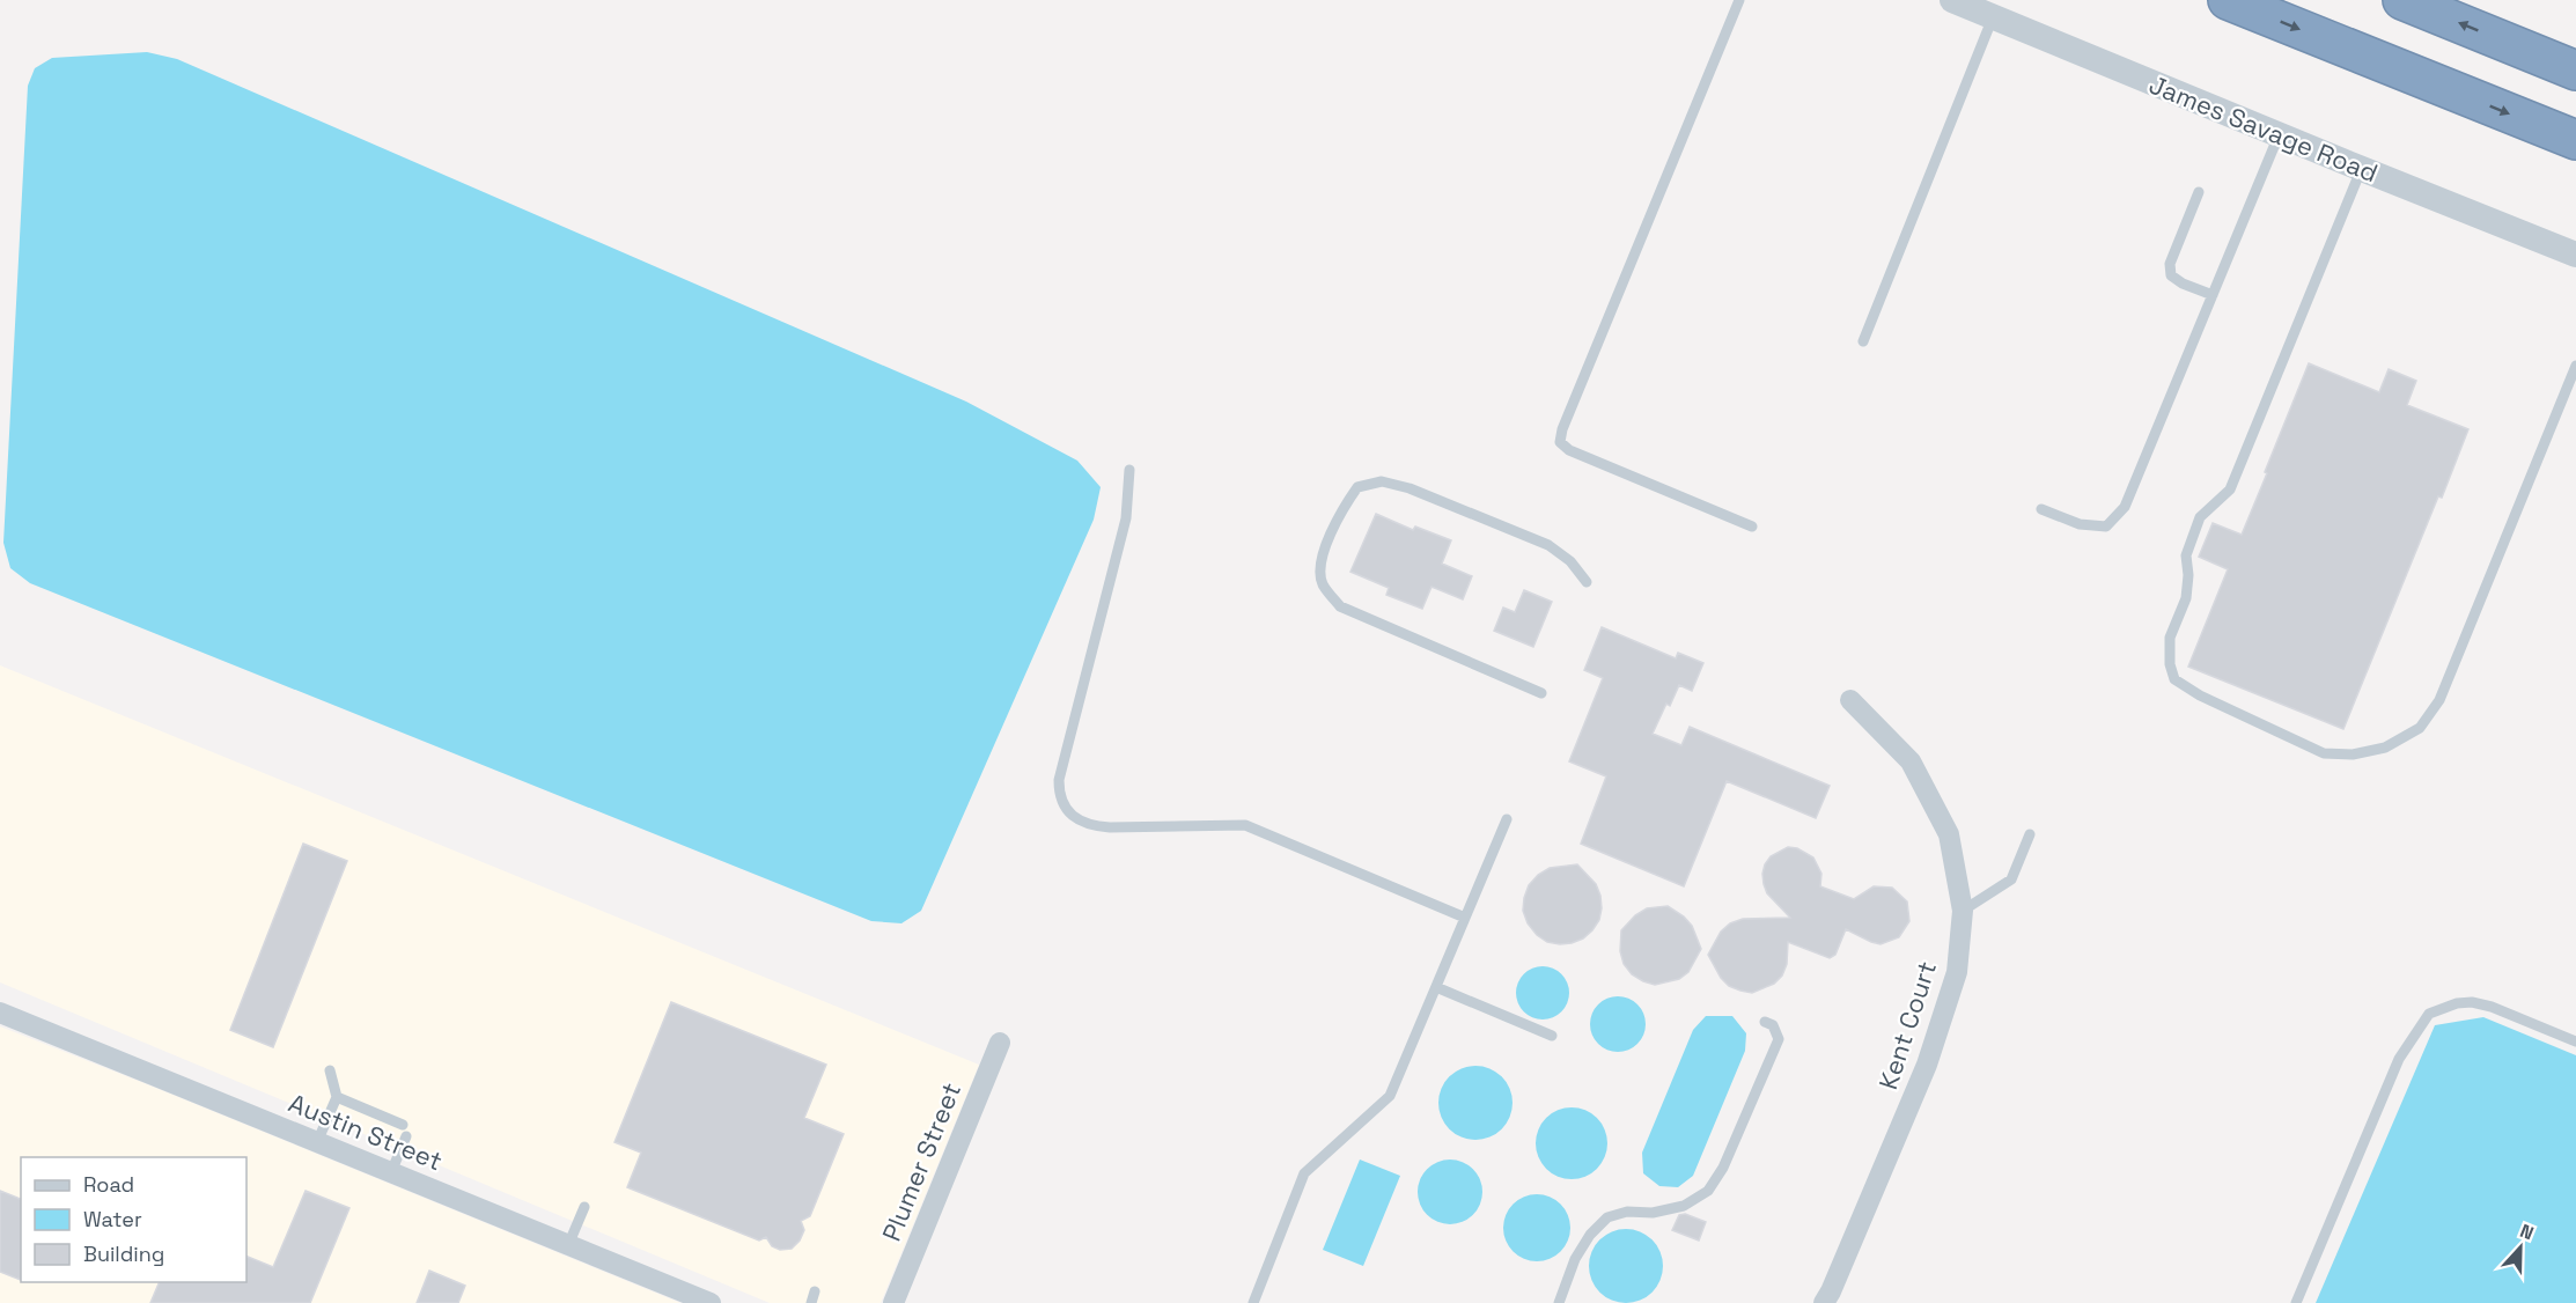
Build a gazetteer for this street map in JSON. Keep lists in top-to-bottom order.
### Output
{
  "streets": {
    "street": [
      "James Savage Road",
      "Kent Court",
      "Austin Street",
      "Plumer Street"
    ]
  },
  "legend": ["Road", "Water", "Building"],
  "north": "top"
}
